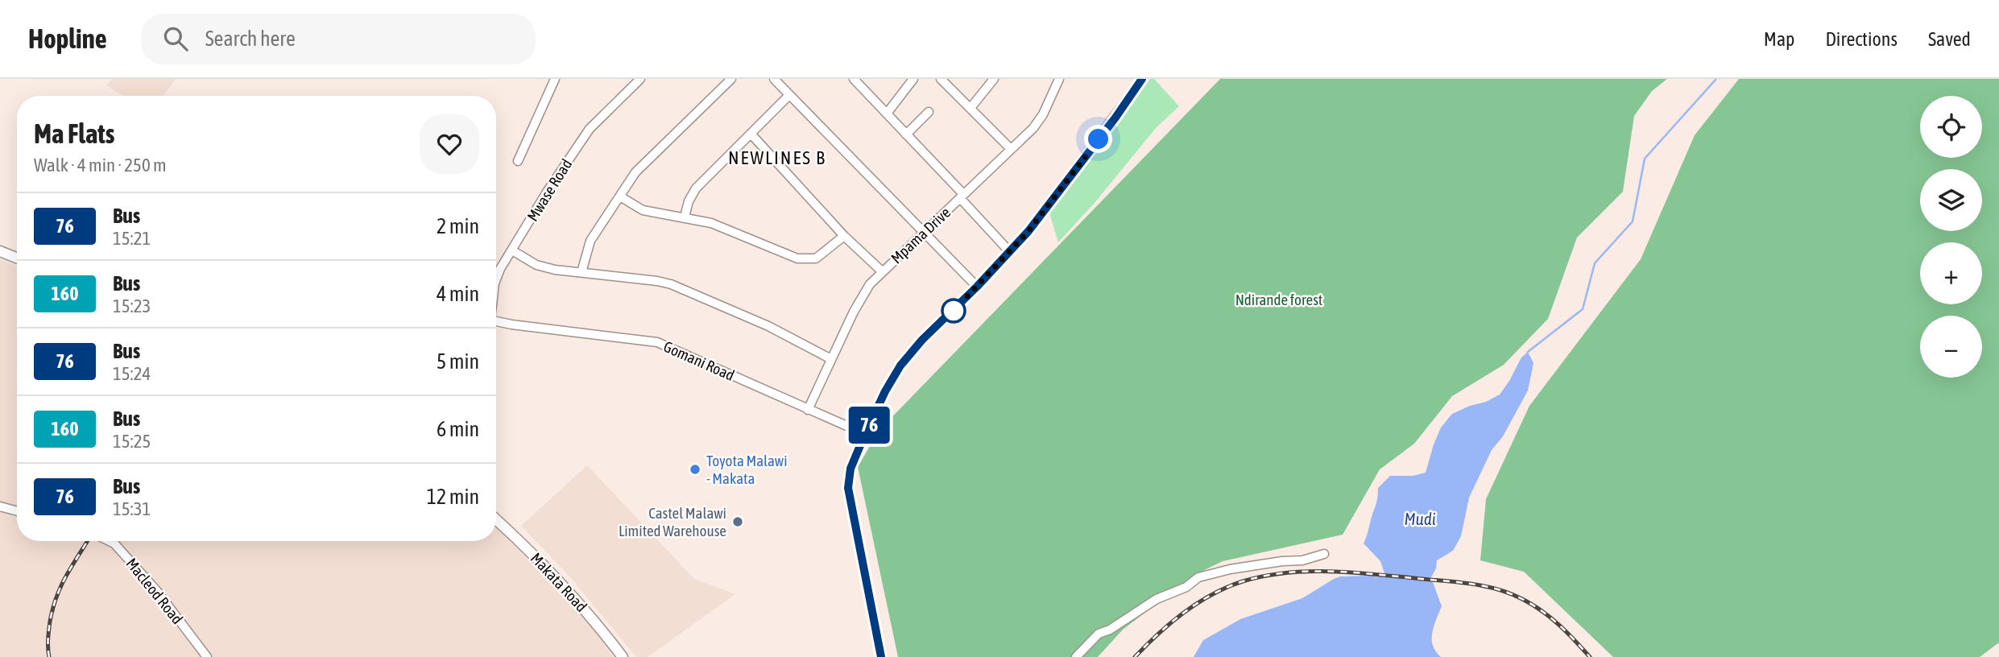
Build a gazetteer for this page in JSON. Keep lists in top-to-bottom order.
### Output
{
  "streets": {
    "main road": ["Makata Road"],
    "street": [
      "Mwase Road",
      "Mpama Drive",
      "Gomani Road",
      "Macleod Road"
    ]
  },
  "crossings": [
    ["Mpama Drive", "Gomani Road"]
  ],
  "districts": ["NEWLINES B"],
  "water": ["Mudi"],
  "parks": ["Ndirande forest"],
  "places": ["Toyota Malawi - Makata", "Castel Malawi Limited Warehouse"],
  "lines": ["bus line 76"],
  "page": {
    "header": "Hopline",
    "search": "Search here",
    "nav": ["Map", "Directions", "Saved"],
    "on_map": "76",
    "map_buttons": ["+", "−"],
    "heading": ["Ma Flats", "Walk · 4 min · 250 m"],
    "list": [
      {
        "mark": "76",
        "name": "Bus",
        "note": "15:21",
        "value": "2 min"
      },
      {
        "mark": "160",
        "name": "Bus",
        "note": "15:23",
        "value": "4 min"
      },
      {
        "mark": "76",
        "name": "Bus",
        "note": "15:24",
        "value": "5 min"
      },
      {
        "mark": "160",
        "name": "Bus",
        "note": "15:25",
        "value": "6 min"
      },
      {
        "mark": "76",
        "name": "Bus",
        "note": "15:31",
        "value": "12 min"
      }
    ]
  }
}
